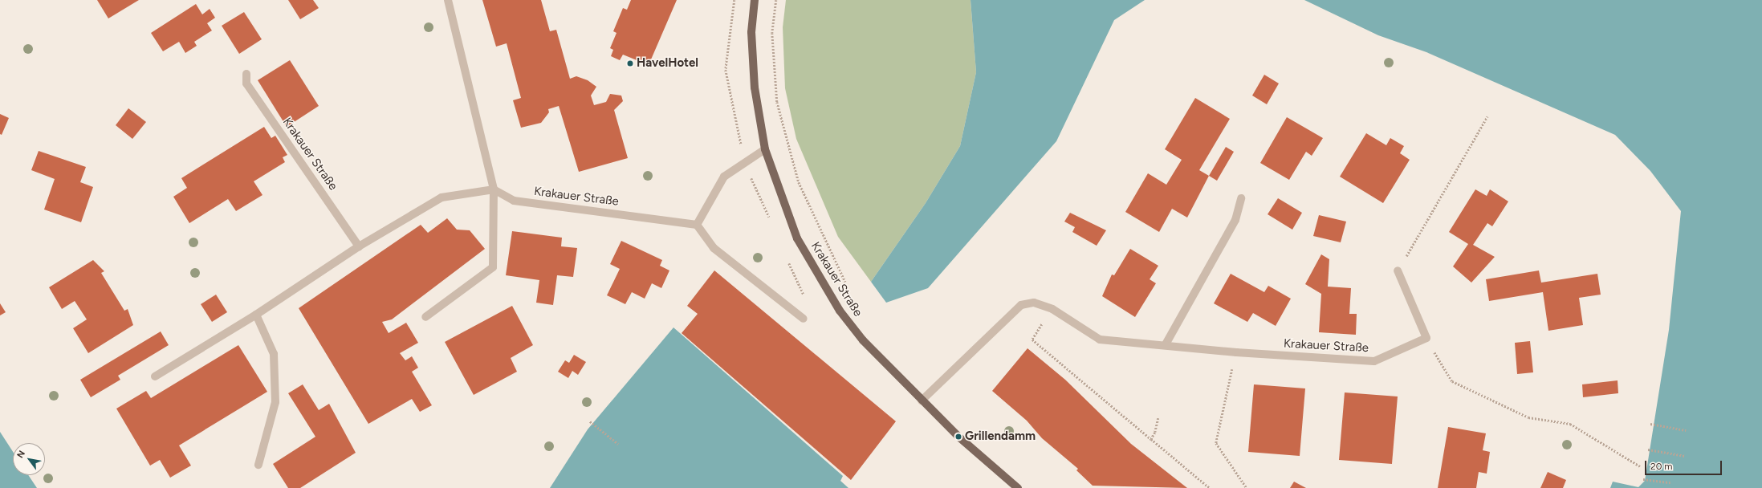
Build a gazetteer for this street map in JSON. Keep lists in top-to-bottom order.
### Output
{
  "streets": {
    "main road": ["Krakauer Straße"]
  },
  "places": ["HavelHotel", "Grillendamm"],
  "scale_bar": "20 m",
  "north": "top left"
}
